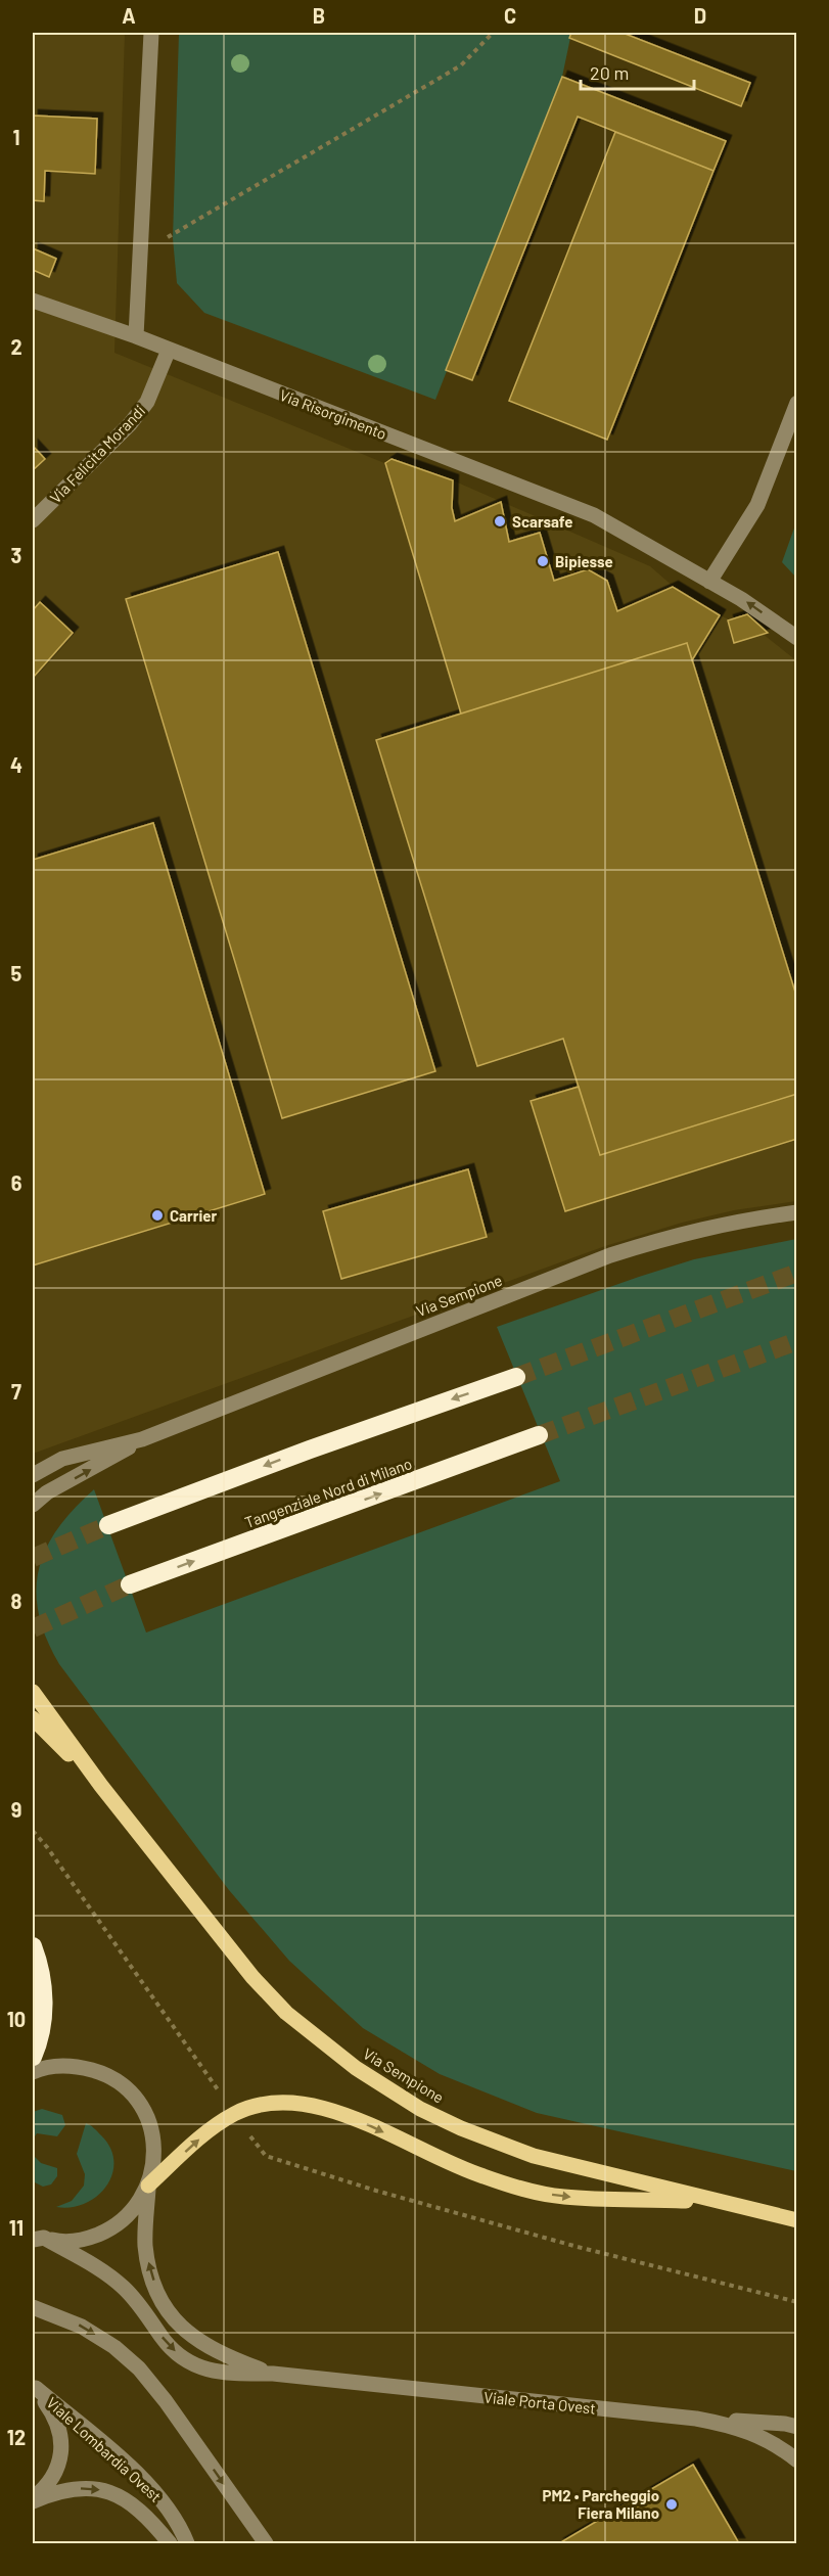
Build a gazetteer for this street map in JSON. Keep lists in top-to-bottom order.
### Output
{
  "streets": {
    "highway": ["Tangenziale Nord di Milano"],
    "main road": ["Via Sempione"],
    "street": [
      "Via Risorgimento",
      "Via Felicita Morandi",
      "Viale Porta Ovest",
      "Viale Lombardia Ovest"
    ]
  },
  "crossings": [
    ["Via Risorgimento", "Via Felicita Morandi"]
  ],
  "one_way": ["Viale Lombardia Ovest"],
  "places": [
    "Scarsafe",
    "Bipiesse",
    "Carrier",
    "PM2 • Parcheggio Fiera Milano"
  ],
  "scale_bar": "20 m",
  "grid": {
    "columns": [
      "A",
      "B",
      "C",
      "D"
    ],
    "rows": [
      "1",
      "2",
      "3",
      "4",
      "5",
      "6",
      "7",
      "8",
      "9",
      "10",
      "11",
      "12"
    ]
  }
}
